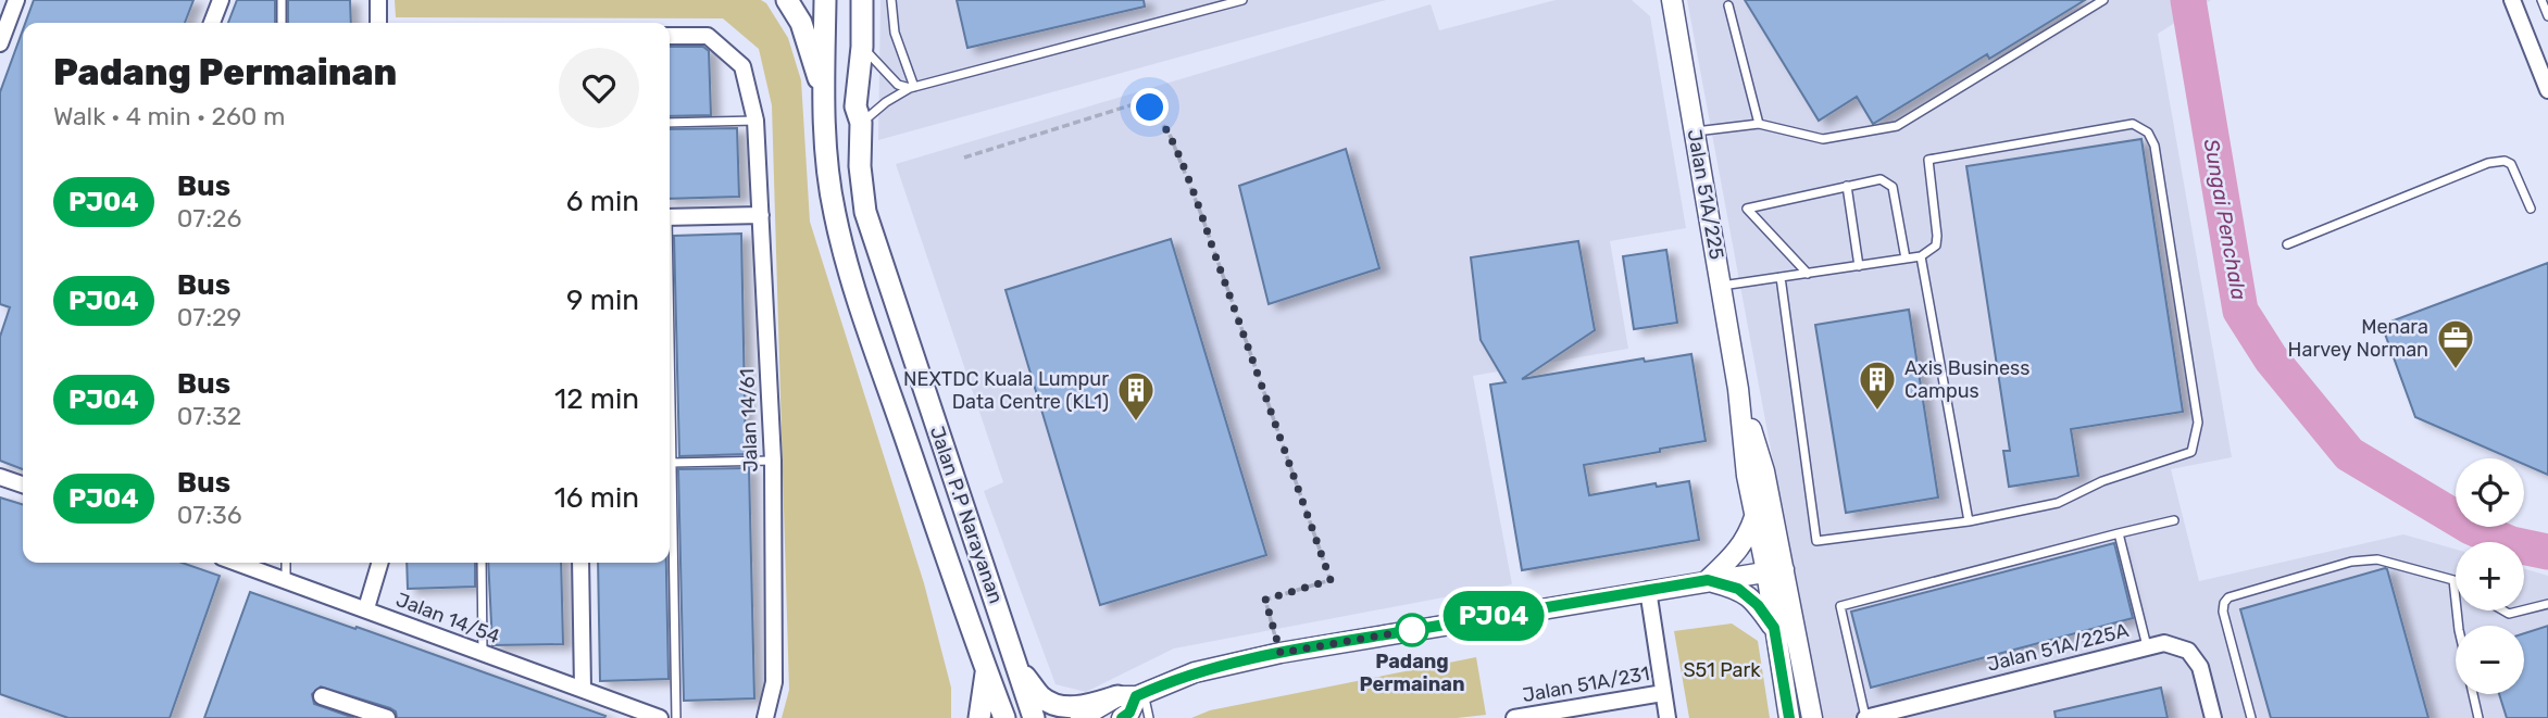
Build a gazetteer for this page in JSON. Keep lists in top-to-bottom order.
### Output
{
  "streets": {
    "main road": ["Jalan P.P Narayanan"],
    "street": [
      "Jalan 51A/225",
      "Jalan 14/61",
      "Jalan 14/54",
      "Jalan 51A/225A",
      "Jalan 51A/231"
    ]
  },
  "water": ["Sungai Penchala"],
  "parks": ["S51 Park"],
  "places": {
    "office": ["Menara Harvey Norman"],
    "building": ["Axis Business Campus", "NEXTDC Kuala Lumpur Data Centre (KL1)"],
    "other": ["Padang Permainan"]
  },
  "lines": ["bus line PJ04"],
  "page": {
    "on_map": "PJ04",
    "heading": ["Padang Permainan", "Walk · 4 min · 260 m"],
    "list": [
      {
        "mark": "PJ04",
        "name": "Bus",
        "note": "07:26",
        "value": "6 min"
      },
      {
        "mark": "PJ04",
        "name": "Bus",
        "note": "07:29",
        "value": "9 min"
      },
      {
        "mark": "PJ04",
        "name": "Bus",
        "note": "07:32",
        "value": "12 min"
      },
      {
        "mark": "PJ04",
        "name": "Bus",
        "note": "07:36",
        "value": "16 min"
      }
    ],
    "map_buttons": ["+", "−"]
  }
}
